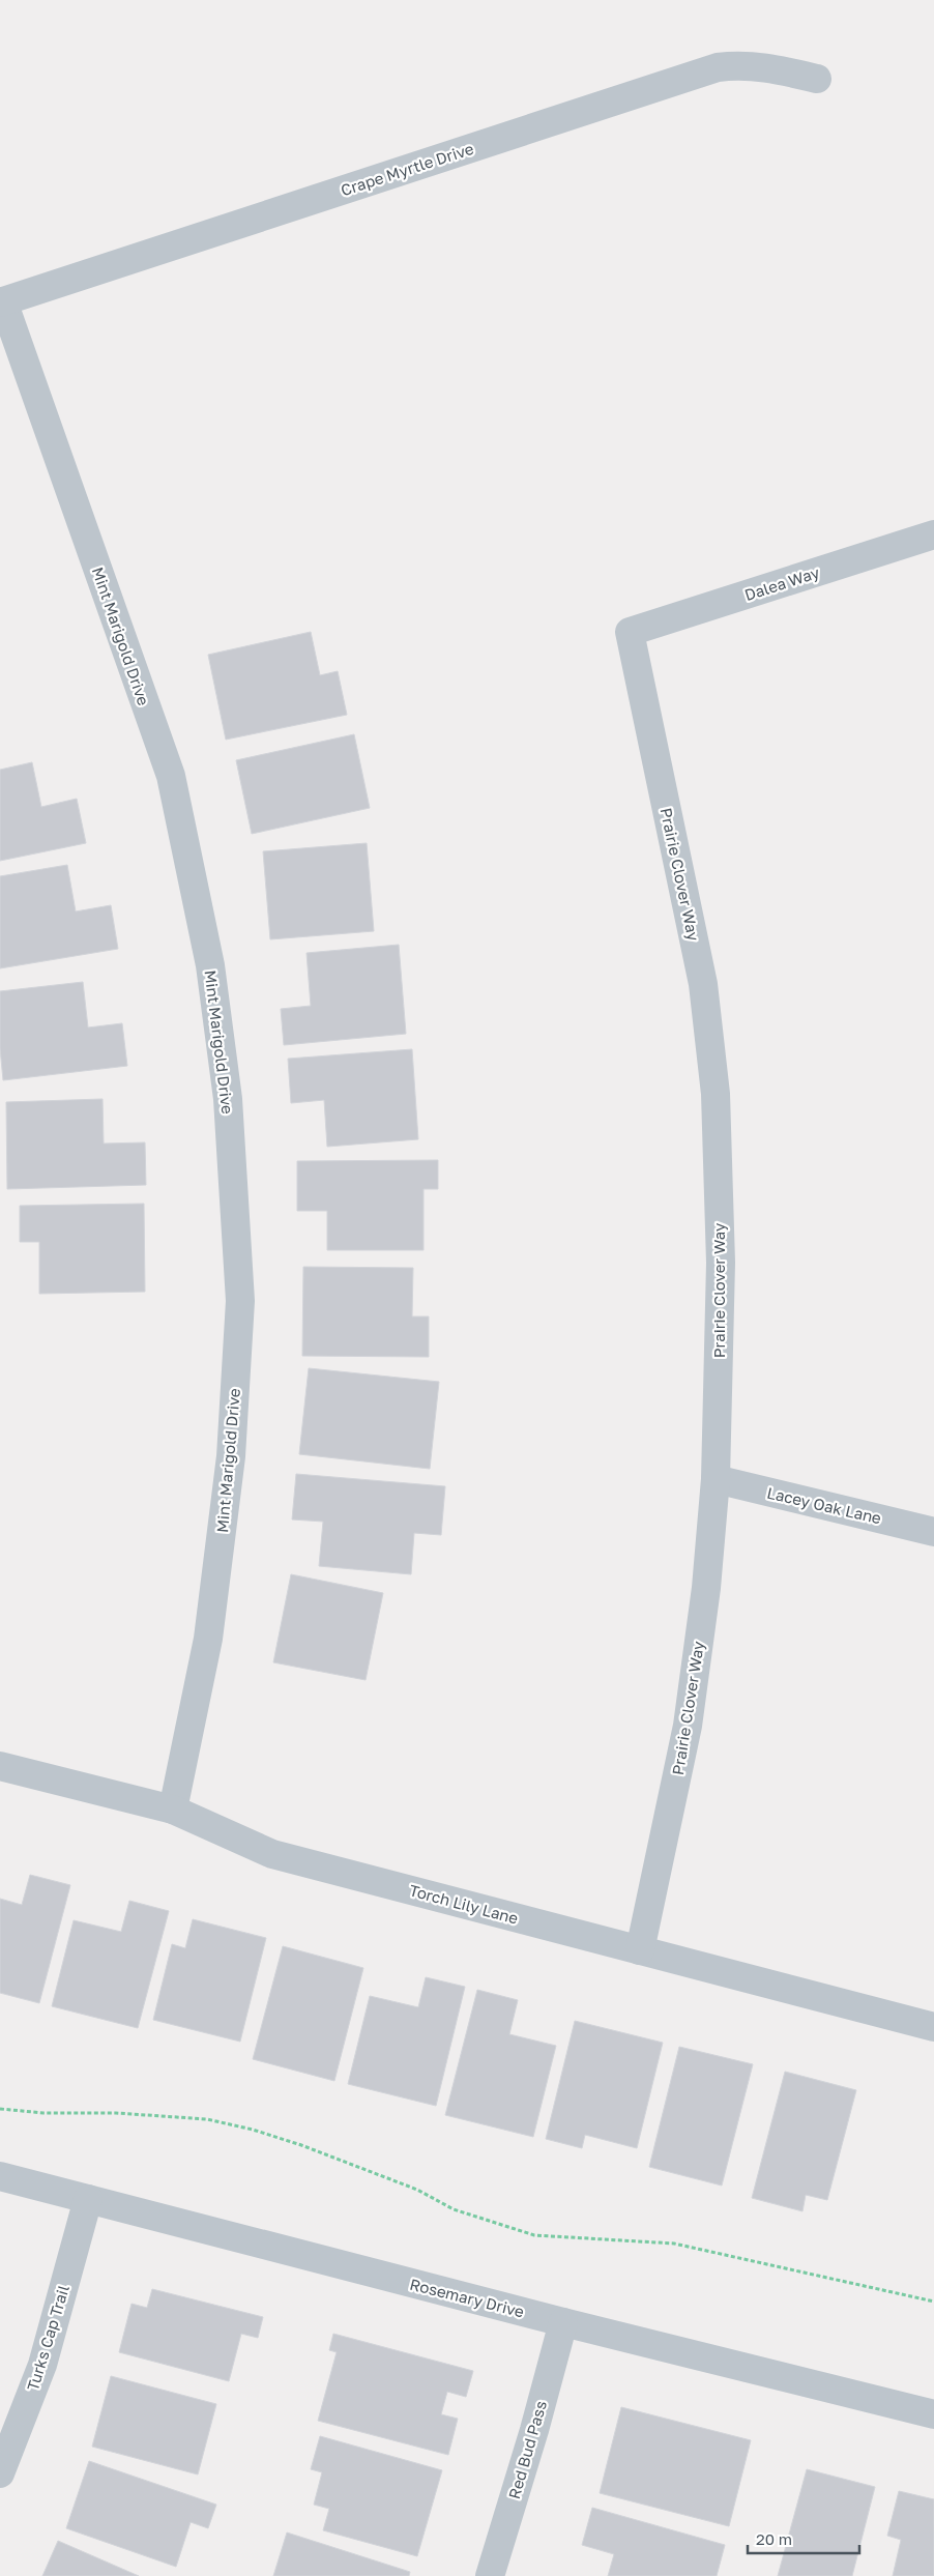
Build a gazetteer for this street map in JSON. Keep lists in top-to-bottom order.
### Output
{
  "streets": {
    "street": [
      "Crape Myrtle Drive",
      "Dalea Way",
      "Mint Marigold Drive",
      "Prairie Clover Way",
      "Lacey Oak Lane",
      "Torch Lily Lane",
      "Rosemary Drive",
      "Turks Cap Trail",
      "Red Bud Pass"
    ]
  },
  "crossings": [
    ["Crape Myrtle Drive", "Mint Marigold Drive"],
    ["Dalea Way", "Prairie Clover Way"],
    ["Mint Marigold Drive", "Torch Lily Lane"],
    ["Prairie Clover Way", "Lacey Oak Lane"],
    ["Prairie Clover Way", "Torch Lily Lane"],
    ["Rosemary Drive", "Turks Cap Trail"],
    ["Rosemary Drive", "Red Bud Pass"]
  ],
  "scale_bar": "20 m"
}
